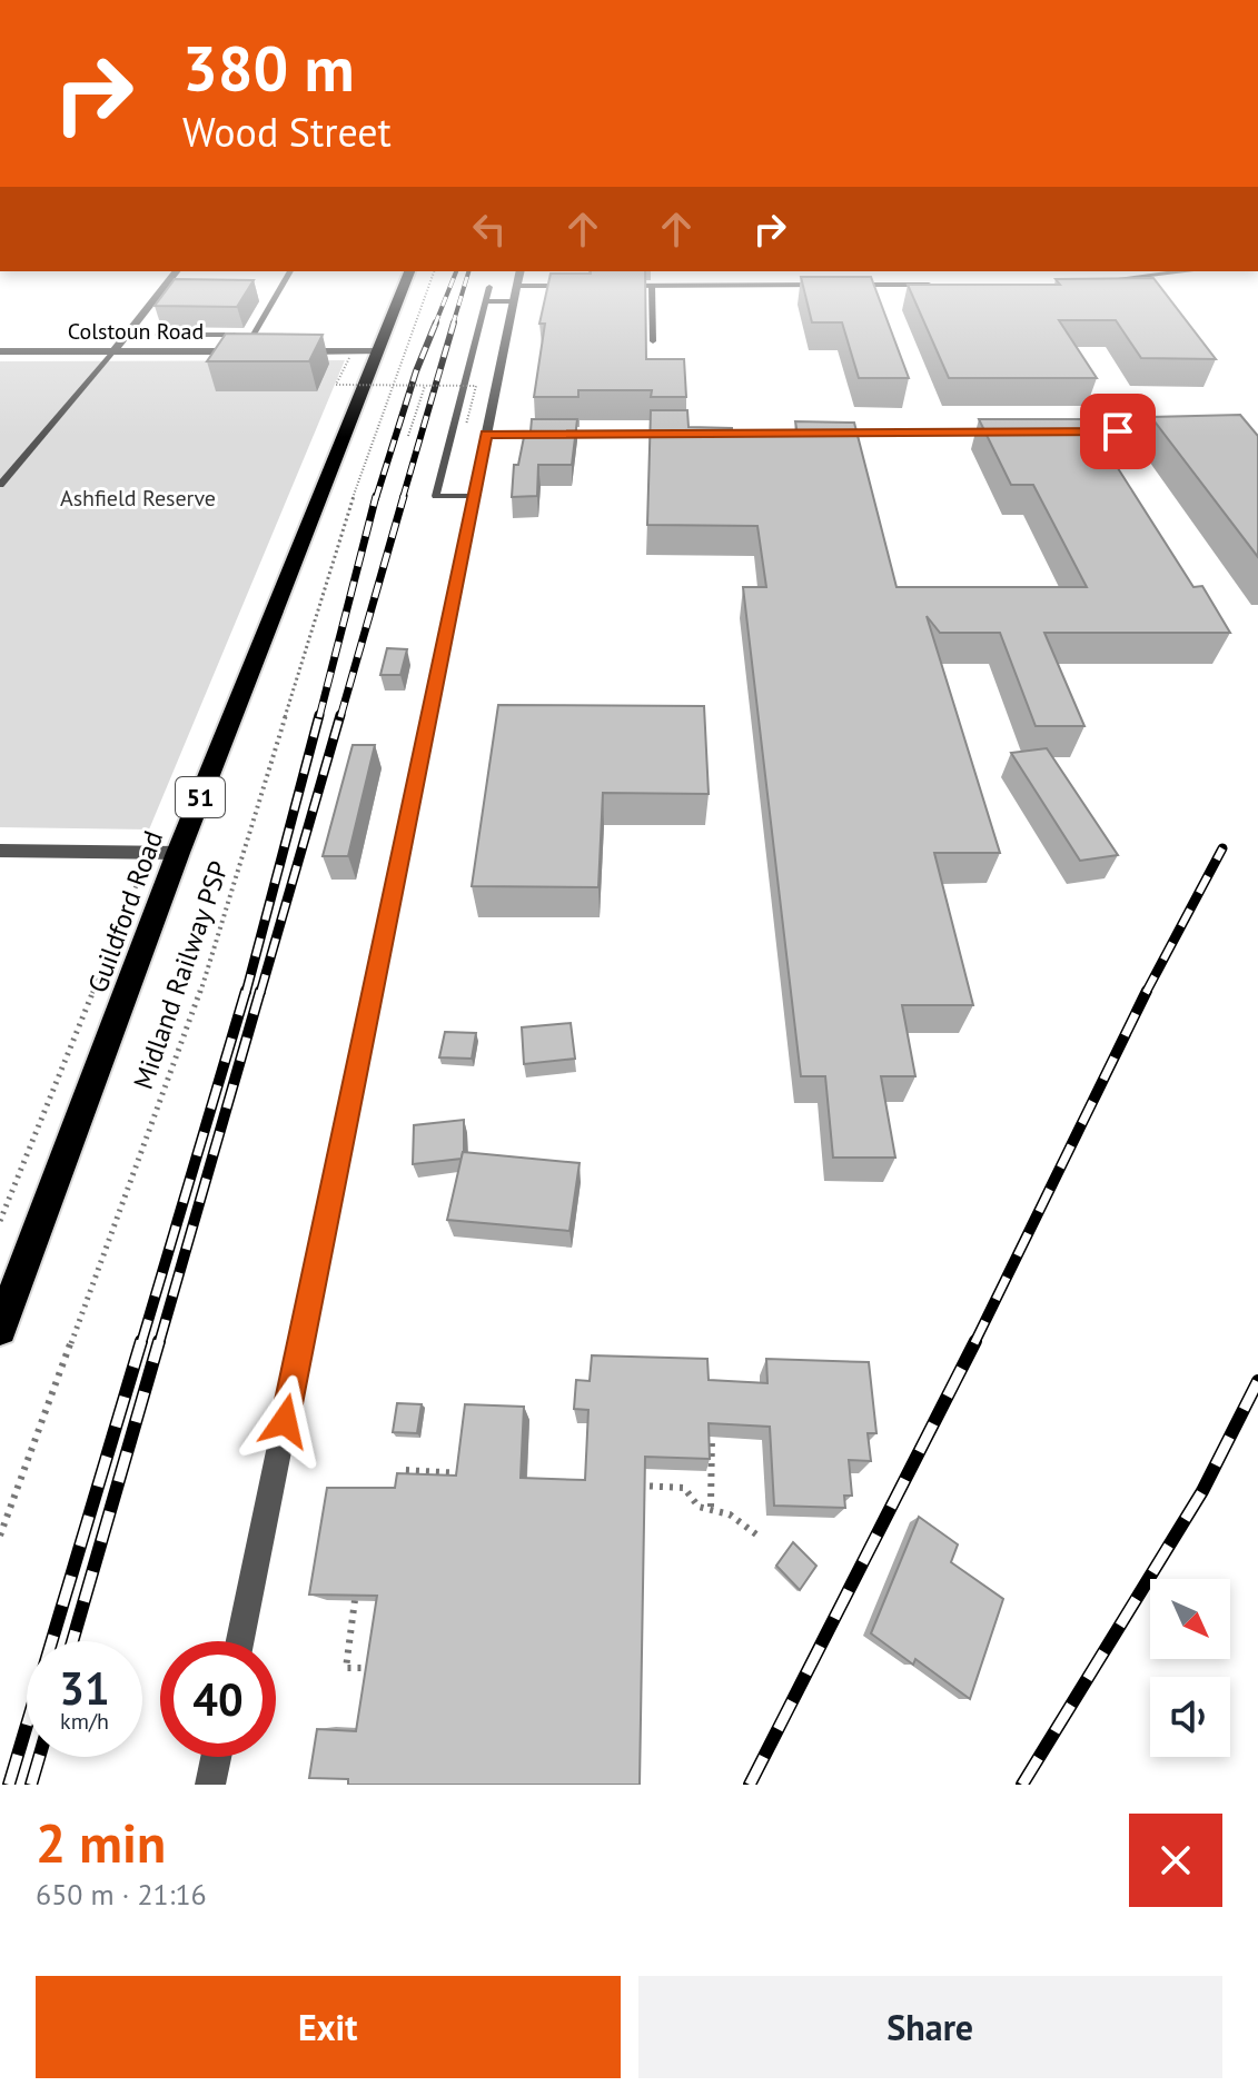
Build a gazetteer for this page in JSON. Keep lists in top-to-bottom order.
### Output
{
  "streets": {
    "highway": ["51", "Guildford Road"],
    "street": ["Colstoun Road"],
    "path": ["Midland Railway PSP"]
  },
  "parks": ["Ashfield Reserve"],
  "north": "bottom right",
  "page": {
    "turn": ["380 m", "Wood Street"],
    "speed": "31 km/h",
    "limit": "40",
    "heading": ["2 min", "650 m · 21:16"],
    "buttons": ["Exit", "Share"]
  }
}
